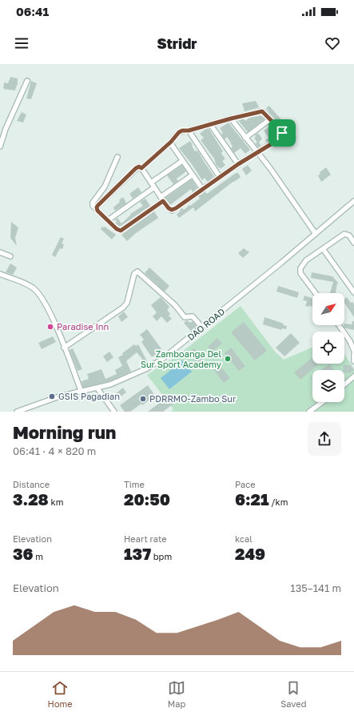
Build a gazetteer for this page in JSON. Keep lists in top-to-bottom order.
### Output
{
  "streets": {
    "street": ["DAO ROAD"]
  },
  "places": [
    "Paradise Inn",
    "Zamboanga Del Sur Sport Academy",
    "GSIS Pagadian",
    "PDRRMO-Zambo Sur"
  ],
  "north": "top right",
  "page": {
    "status": "06:41",
    "header": "Stridr",
    "heading": ["Morning run", "06:41 · 4 × 820 m"],
    "stats": [
      ["Distance", "3.28 km"],
      ["Time", "20:50"],
      ["Pace", "6:21 /km"],
      ["Elevation", "36 m"],
      ["Heart rate", "137 bpm"],
      ["kcal", "249"]
    ],
    "chart": ["Elevation", "135–141 m"],
    "tabs": ["Home", "Map", "Saved"]
  }
}
